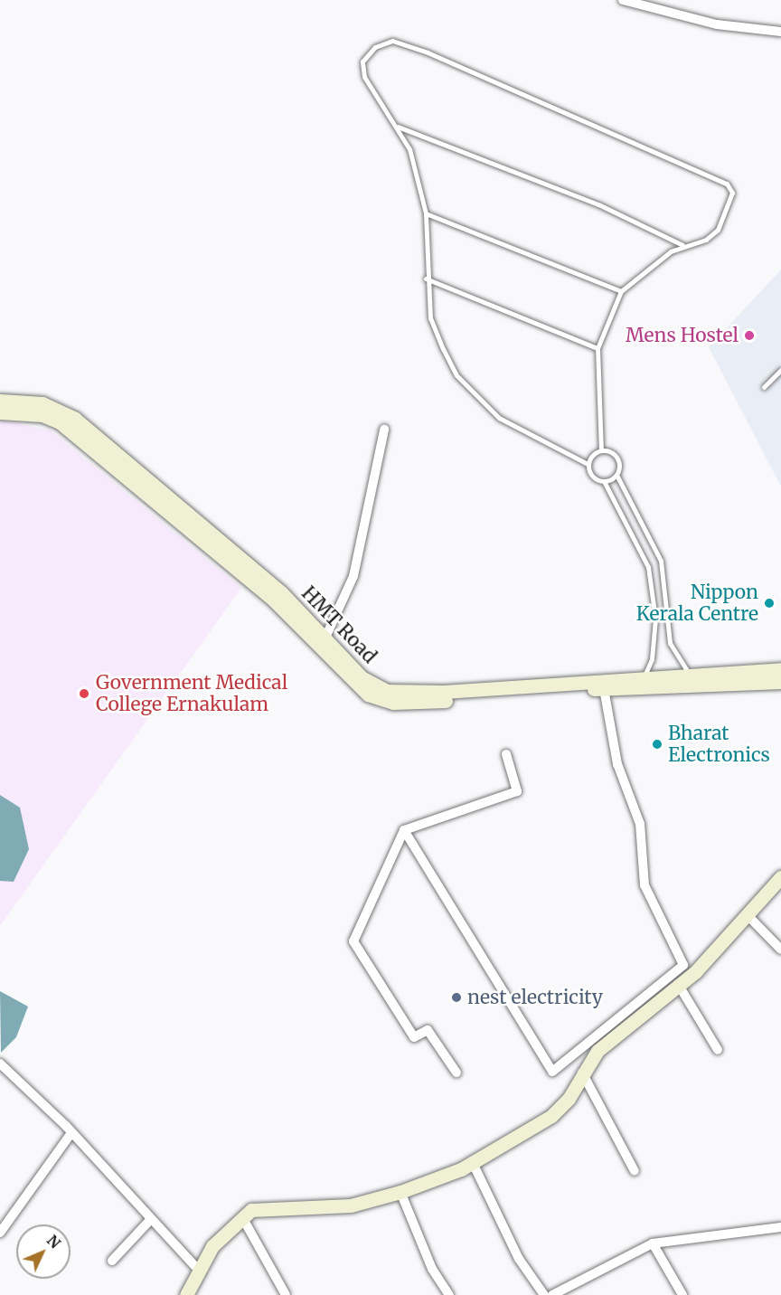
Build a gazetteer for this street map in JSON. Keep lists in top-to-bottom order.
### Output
{
  "streets": {
    "main road": ["HMT Road"]
  },
  "places": [
    "Mens Hostel",
    "Nippon Kerala Centre",
    "Government Medical College Ernakulam",
    "Bharat Electronics",
    "nest electricity"
  ],
  "north": "top right"
}
